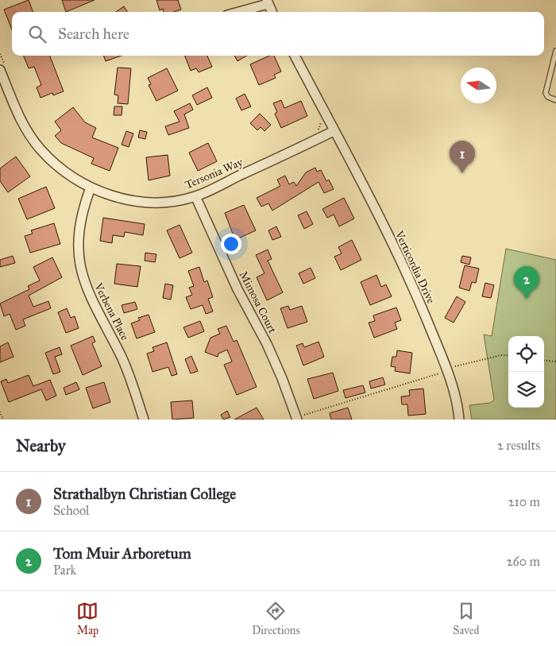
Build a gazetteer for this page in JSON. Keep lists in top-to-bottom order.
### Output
{
  "streets": {
    "street": [
      "Tersonia Way",
      "Verticordia Drive",
      "Mimosa Court",
      "Verbena Place"
    ]
  },
  "crossings": [
    ["Tersonia Way", "Verticordia Drive"],
    ["Tersonia Way", "Mimosa Court"],
    ["Tersonia Way", "Verbena Place"]
  ],
  "north": "left",
  "page": {
    "search": "Search here",
    "pins": ["1", "2"],
    "heading": ["Nearby", "2 results"],
    "list": [
      {
        "mark": "1",
        "name": "Strathalbyn Christian College",
        "note": "School",
        "value": "210 m"
      },
      {
        "mark": "2",
        "name": "Tom Muir Arboretum",
        "note": "Park",
        "value": "260 m"
      }
    ],
    "nav": ["Map", "Directions", "Saved"]
  }
}
